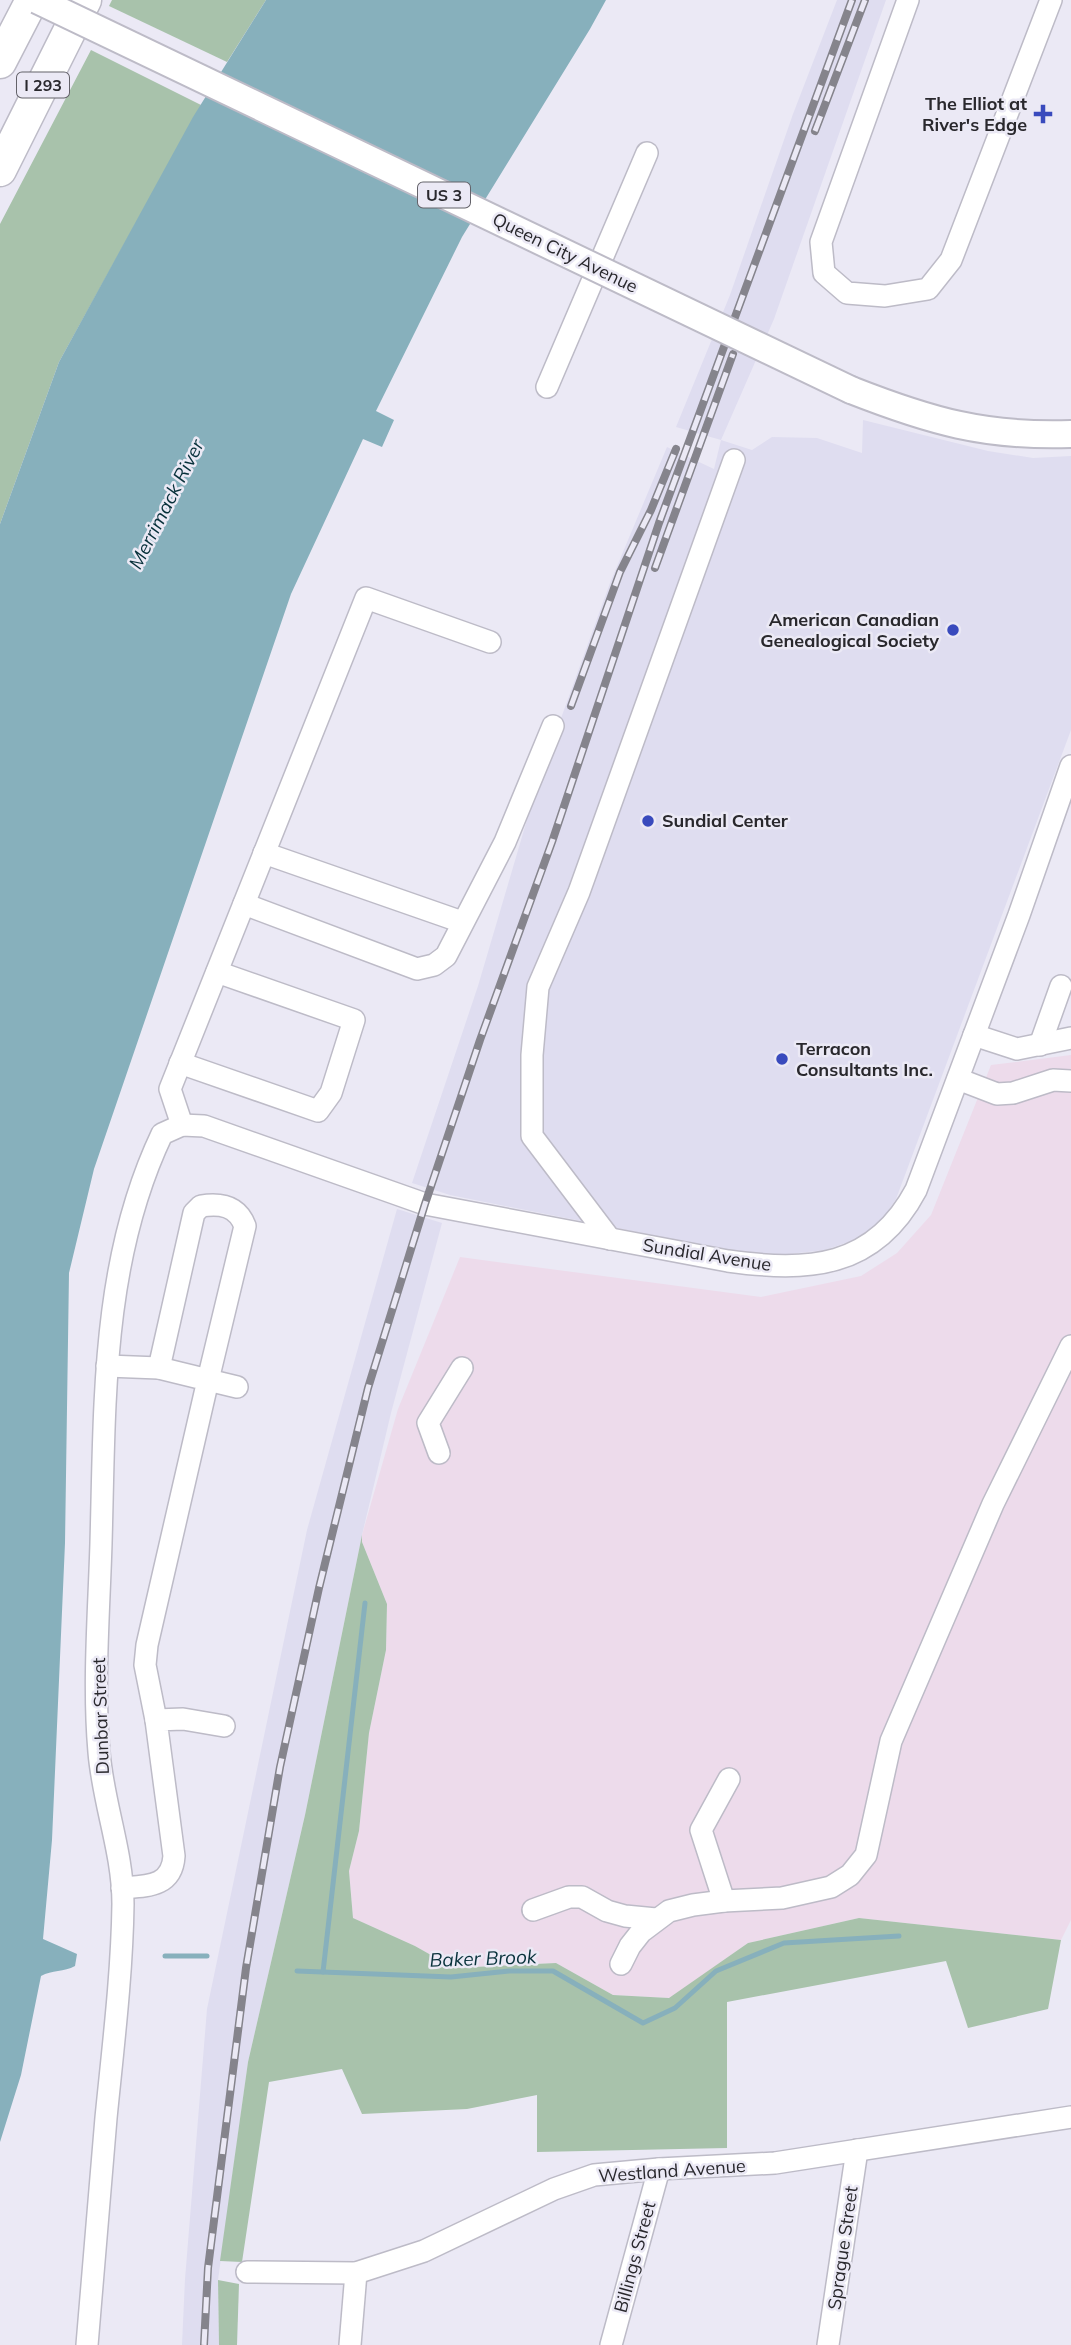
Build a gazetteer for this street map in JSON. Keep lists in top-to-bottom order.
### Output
{
  "streets": {
    "highway": ["I 293"],
    "main road": ["US 3", "Queen City Avenue"],
    "street": [
      "Sundial Avenue",
      "Dunbar Street",
      "Westland Avenue",
      "Sprague Street",
      "Billings Street"
    ]
  },
  "crossings": [
    ["I 293", "Queen City Avenue"],
    ["Sundial Avenue", "Dunbar Street"],
    ["Westland Avenue", "Sprague Street"],
    ["Westland Avenue", "Billings Street"]
  ],
  "water": ["Merrimack River", "Baker Brook"],
  "places": {
    "health": ["The Elliot at River's Edge"],
    "other": ["American Canadian Genealogical Society", "Sundial Center", "Terracon Consultants Inc."]
  }
}
